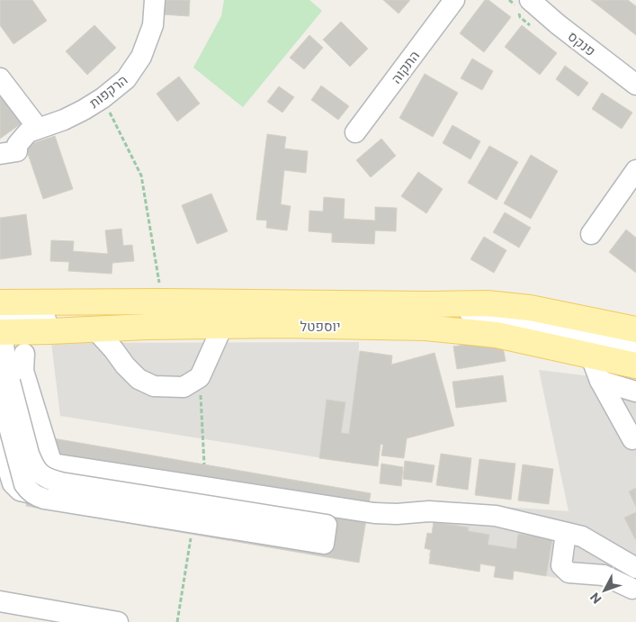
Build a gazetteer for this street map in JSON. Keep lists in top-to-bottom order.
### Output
{
  "streets": {
    "main road": ["יוספטל"],
    "street": ["פנקס", "התקוה", "הרקפות"]
  },
  "north": "bottom left"
}
